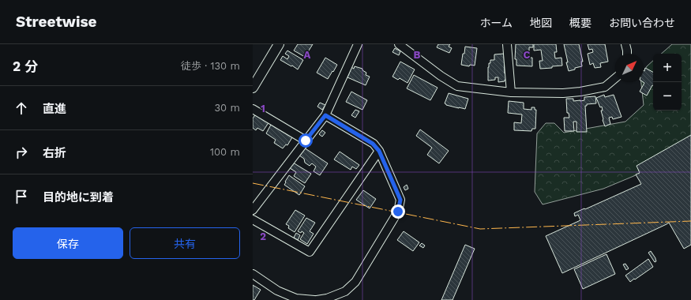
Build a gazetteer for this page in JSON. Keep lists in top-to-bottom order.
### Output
{
  "north": "top right",
  "page": {
    "header": "Streetwise",
    "nav": [
      "ホーム",
      "地図",
      "概要",
      "お問い合わせ"
    ],
    "heading": ["2 分", "徒歩 · 130 m"],
    "map_buttons": ["+", "−"],
    "list": [
      ["直進", "30 m"],
      ["右折", "100 m"],
      "目的地に到着"
    ],
    "buttons": ["保存", "共有"]
  },
  "grid": {
    "columns": ["A", "B", "C"],
    "rows": ["1", "2"]
  }
}
